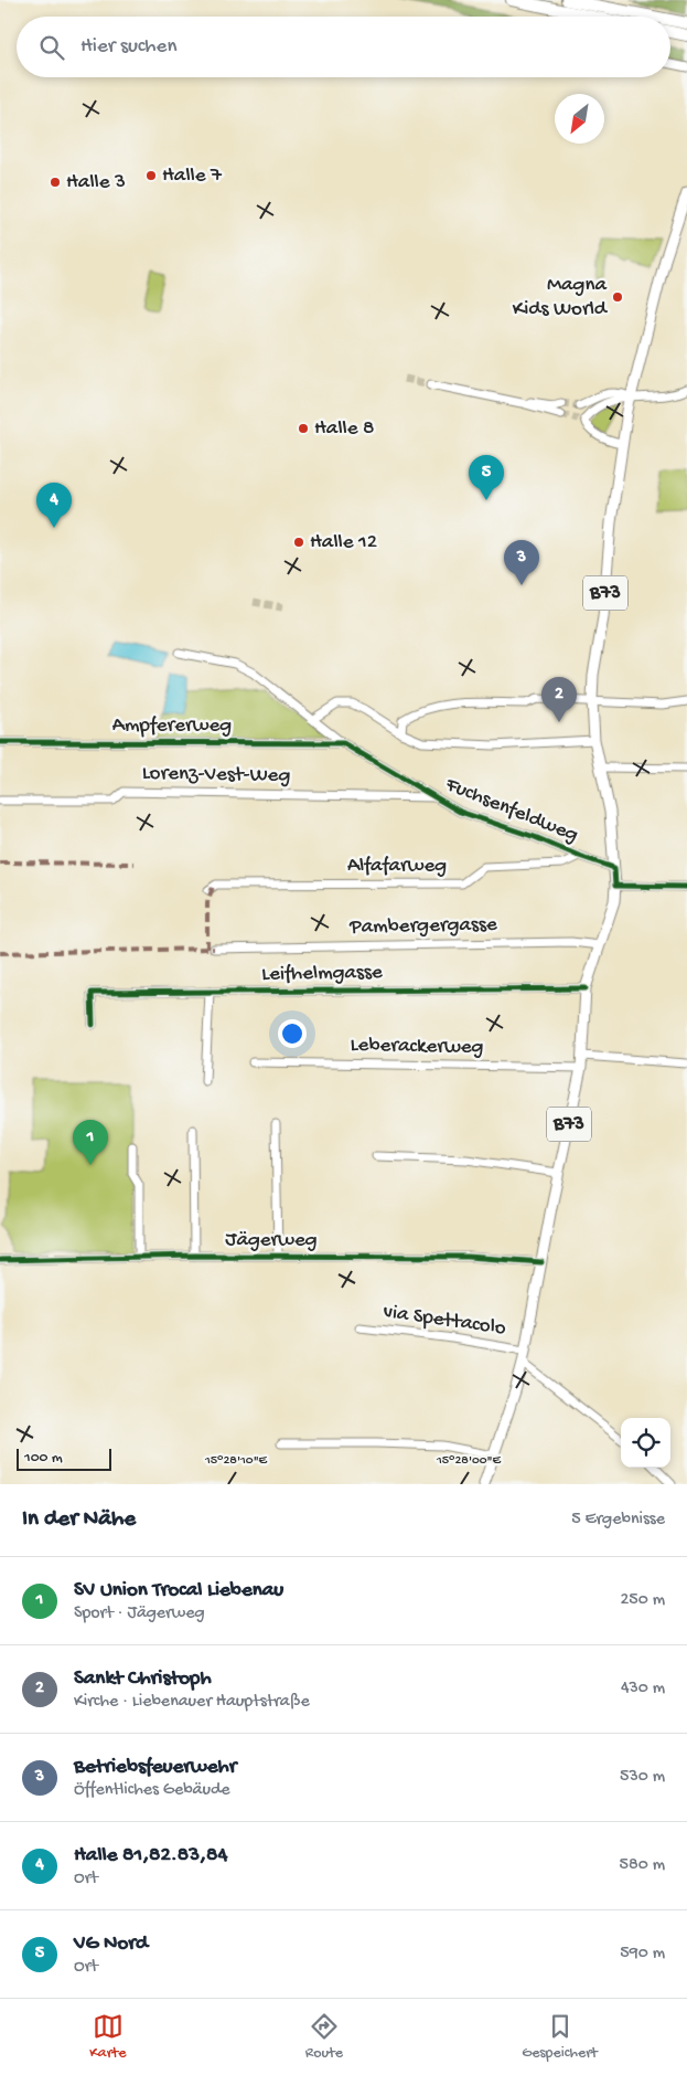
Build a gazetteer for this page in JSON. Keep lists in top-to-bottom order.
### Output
{
  "streets": {
    "main road": ["B73"],
    "street": [
      "Ampfererweg",
      "Lorenz-Vest-Weg",
      "Fuchsenfeldweg",
      "Alfafarweg",
      "Pambergergasse",
      "Leifhelmgasse",
      "Leberackerweg",
      "Jägerweg",
      "via Spettacolo"
    ]
  },
  "crossings": [
    ["B73", "Fuchsenfeldweg"],
    ["B73", "Pambergergasse"],
    ["B73", "Leifhelmgasse"],
    ["B73", "Leberackerweg"],
    ["B73", "Jägerweg"],
    ["B73", "via Spettacolo"],
    ["Ampfererweg", "Fuchsenfeldweg"],
    ["Lorenz-Vest-Weg", "Fuchsenfeldweg"],
    ["Fuchsenfeldweg", "Alfafarweg"]
  ],
  "places": [
    "Halle 7",
    "Halle 3",
    "Magna Kids World",
    "Halle 8",
    "Halle 12"
  ],
  "scale_bar": "100 m",
  "north": "bottom left",
  "page": {
    "search": "Hier suchen",
    "pins": [
      "5",
      "4",
      "3",
      "2",
      "1"
    ],
    "scale": "100 m",
    "heading": ["In der Nähe", "5 Ergebnisse"],
    "list": [
      {
        "mark": "1",
        "name": "SV Union Trocal Liebenau",
        "note": "Sport · Jägerweg",
        "value": "250 m"
      },
      {
        "mark": "2",
        "name": "Sankt Christoph",
        "note": "Kirche · Liebenauer Hauptstraße",
        "value": "430 m"
      },
      {
        "mark": "3",
        "name": "Betriebsfeuerwehr",
        "note": "Öffentliches Gebäude",
        "value": "530 m"
      },
      {
        "mark": "4",
        "name": "Halle 81,82.83,84",
        "note": "Ort",
        "value": "580 m"
      },
      {
        "mark": "5",
        "name": "VG Nord",
        "note": "Ort",
        "value": "590 m"
      }
    ],
    "nav": ["Karte", "Route", "Gespeichert"]
  },
  "coordinates": ["15°28'10\"E", "15°28'00\"E"]
}
